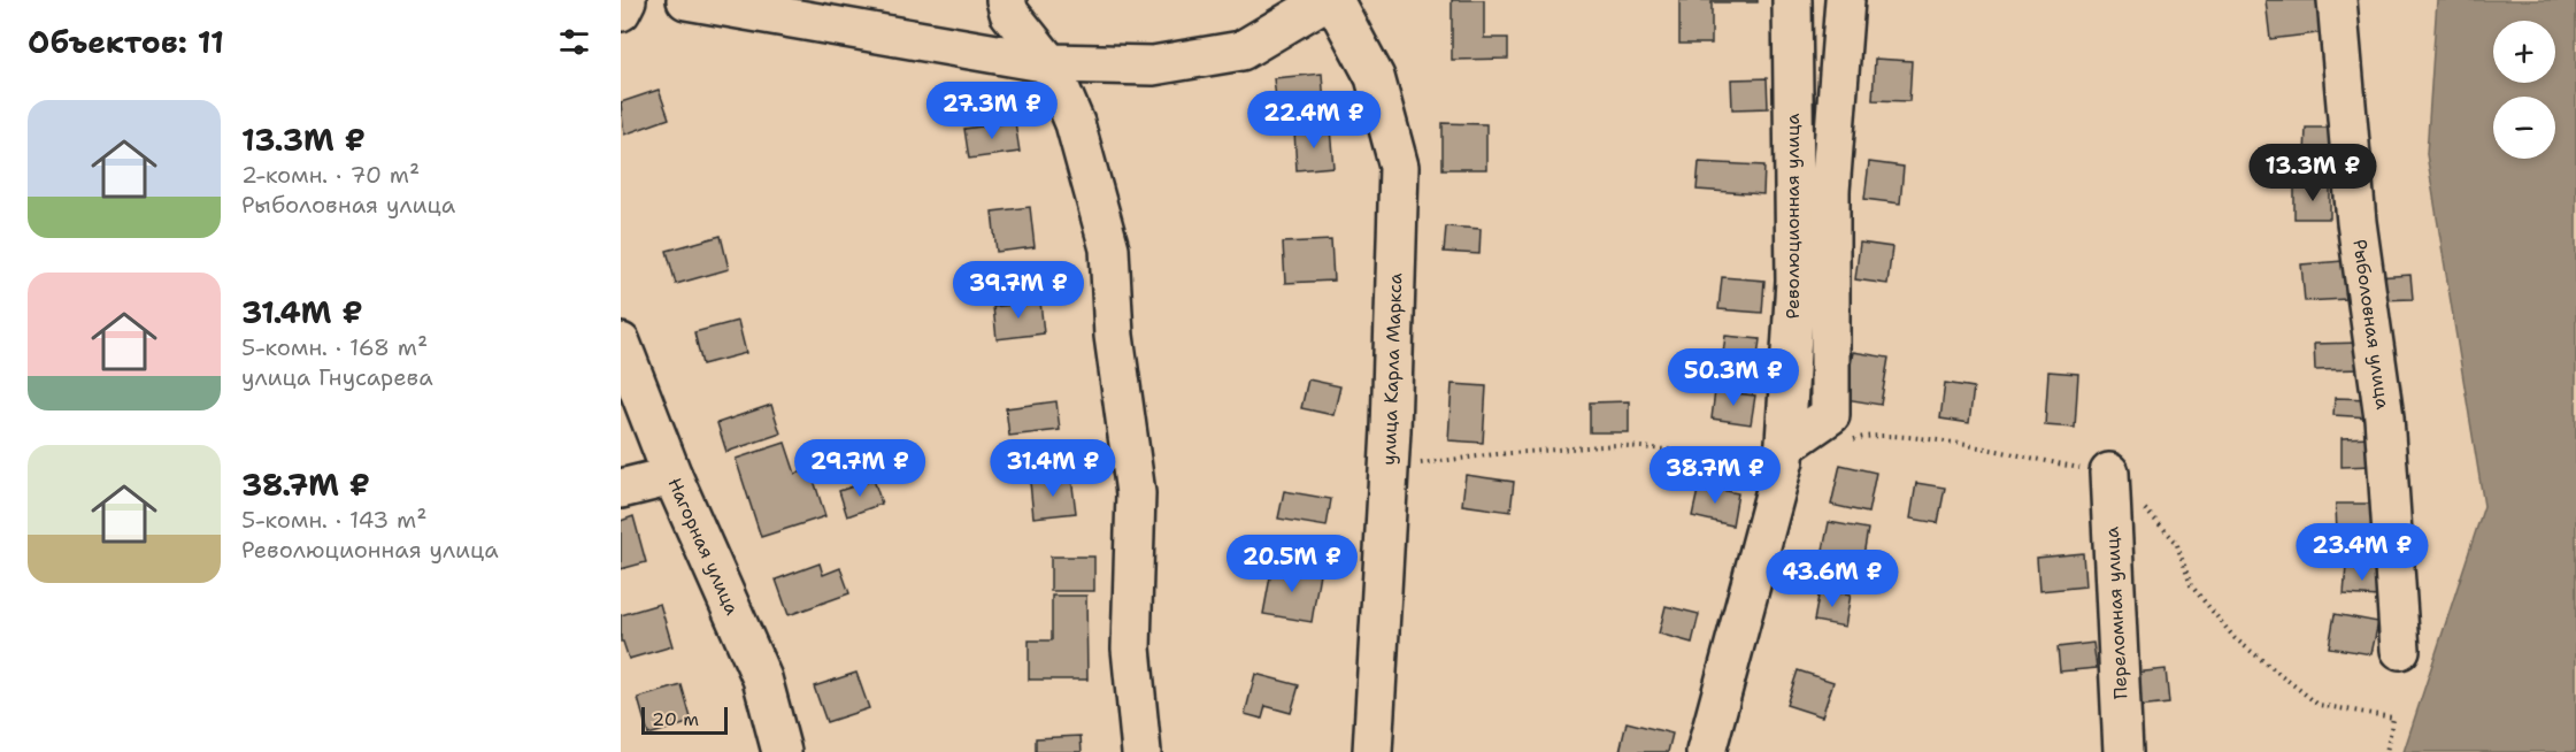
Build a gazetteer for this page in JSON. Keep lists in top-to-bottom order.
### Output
{
  "streets": {
    "street": [
      "Революционная улица",
      "Рыболовная улица",
      "улица Карла Маркса",
      "Нагорная улица",
      "Переломная улица"
    ]
  },
  "scale_bar": "20 m",
  "page": {
    "heading": "Объектов: 11",
    "map_buttons": ["+", "−"],
    "price": [
      "27.3M ₽",
      "22.4M ₽",
      "13.3M ₽",
      "39.7M ₽",
      "50.3M ₽",
      "29.7M ₽",
      "31.4M ₽",
      "38.7M ₽",
      "23.4M ₽",
      "20.5M ₽",
      "43.6M ₽"
    ],
    "list": [
      {
        "name": "13.3M ₽",
        "note": "2-комн. · 70 m² · Рыболовная улица"
      },
      {
        "name": "31.4M ₽",
        "note": "5-комн. · 168 m² · улица Гнусарева"
      },
      {
        "name": "38.7M ₽",
        "note": "5-комн. · 143 m² · Революционная улица"
      }
    ],
    "scale": "20 m"
  }
}
